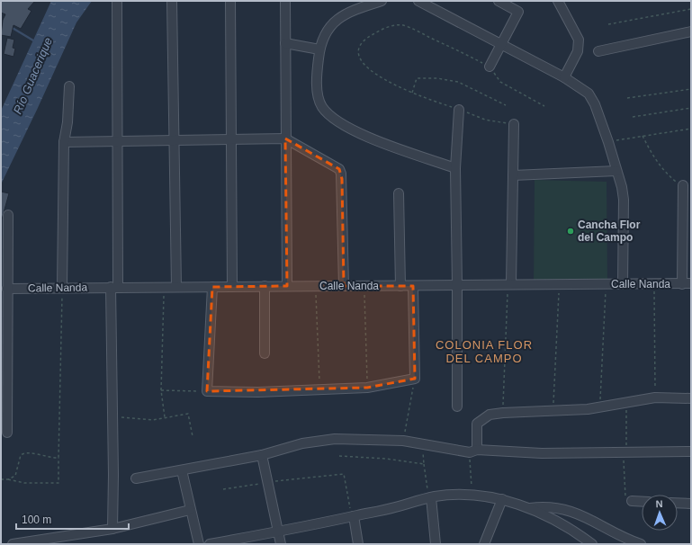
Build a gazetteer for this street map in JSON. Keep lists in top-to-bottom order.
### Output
{
  "streets": {
    "street": ["Calle Nanda"]
  },
  "districts": ["COLONIA FLOR DEL CAMPO"],
  "water": ["Río Guacerique"],
  "places": ["Cancha Flor del Campo"],
  "scale_bar": "100 m",
  "north": "top"
}
